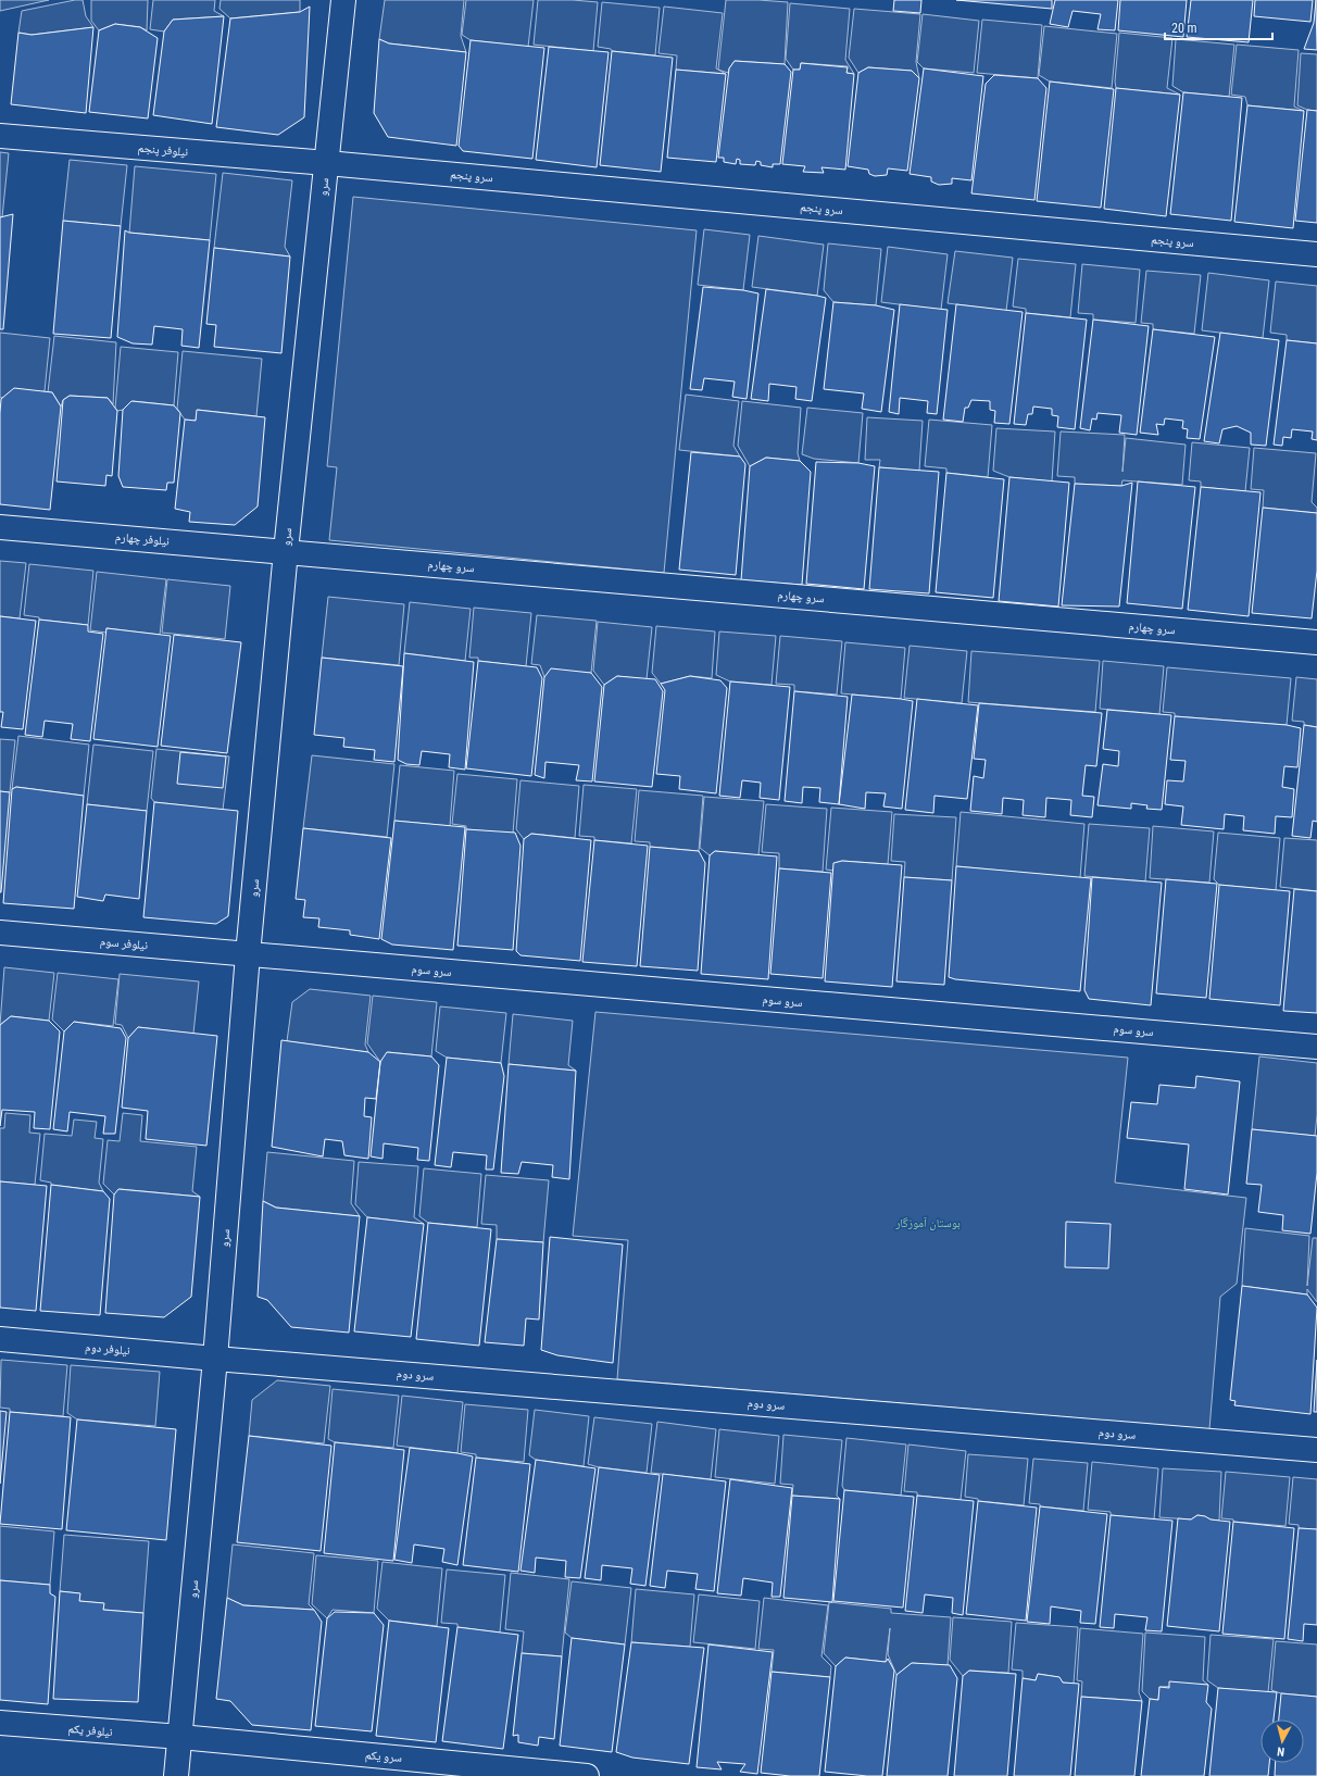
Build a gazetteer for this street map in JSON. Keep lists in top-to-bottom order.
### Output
{
  "streets": {
    "street": [
      "نیلوفر پنجم",
      "سرو پنجم",
      "سرو",
      "نیلوفر چهارم",
      "سرو چهارم",
      "نیلوفر سوم",
      "سرو سوم",
      "نیلوفر دوم",
      "سرو دوم",
      "نیلوفر یکم",
      "سرو یکم"
    ]
  },
  "crossings": [
    ["نیلوفر پنجم", "سرو پنجم"],
    ["نیلوفر پنجم", "سرو"],
    ["سرو پنجم", "سرو"],
    ["سرو", "نیلوفر چهارم"],
    ["سرو", "سرو چهارم"],
    ["سرو", "نیلوفر سوم"],
    ["سرو", "سرو سوم"],
    ["سرو", "نیلوفر دوم"],
    ["سرو", "سرو دوم"],
    ["سرو", "نیلوفر یکم"],
    ["سرو", "سرو یکم"],
    ["نیلوفر چهارم", "سرو چهارم"],
    ["نیلوفر سوم", "سرو سوم"],
    ["نیلوفر دوم", "سرو دوم"],
    ["نیلوفر یکم", "سرو یکم"]
  ],
  "parks": ["بوستان آموزگار"],
  "scale_bar": "20 m",
  "north": "bottom"
}
